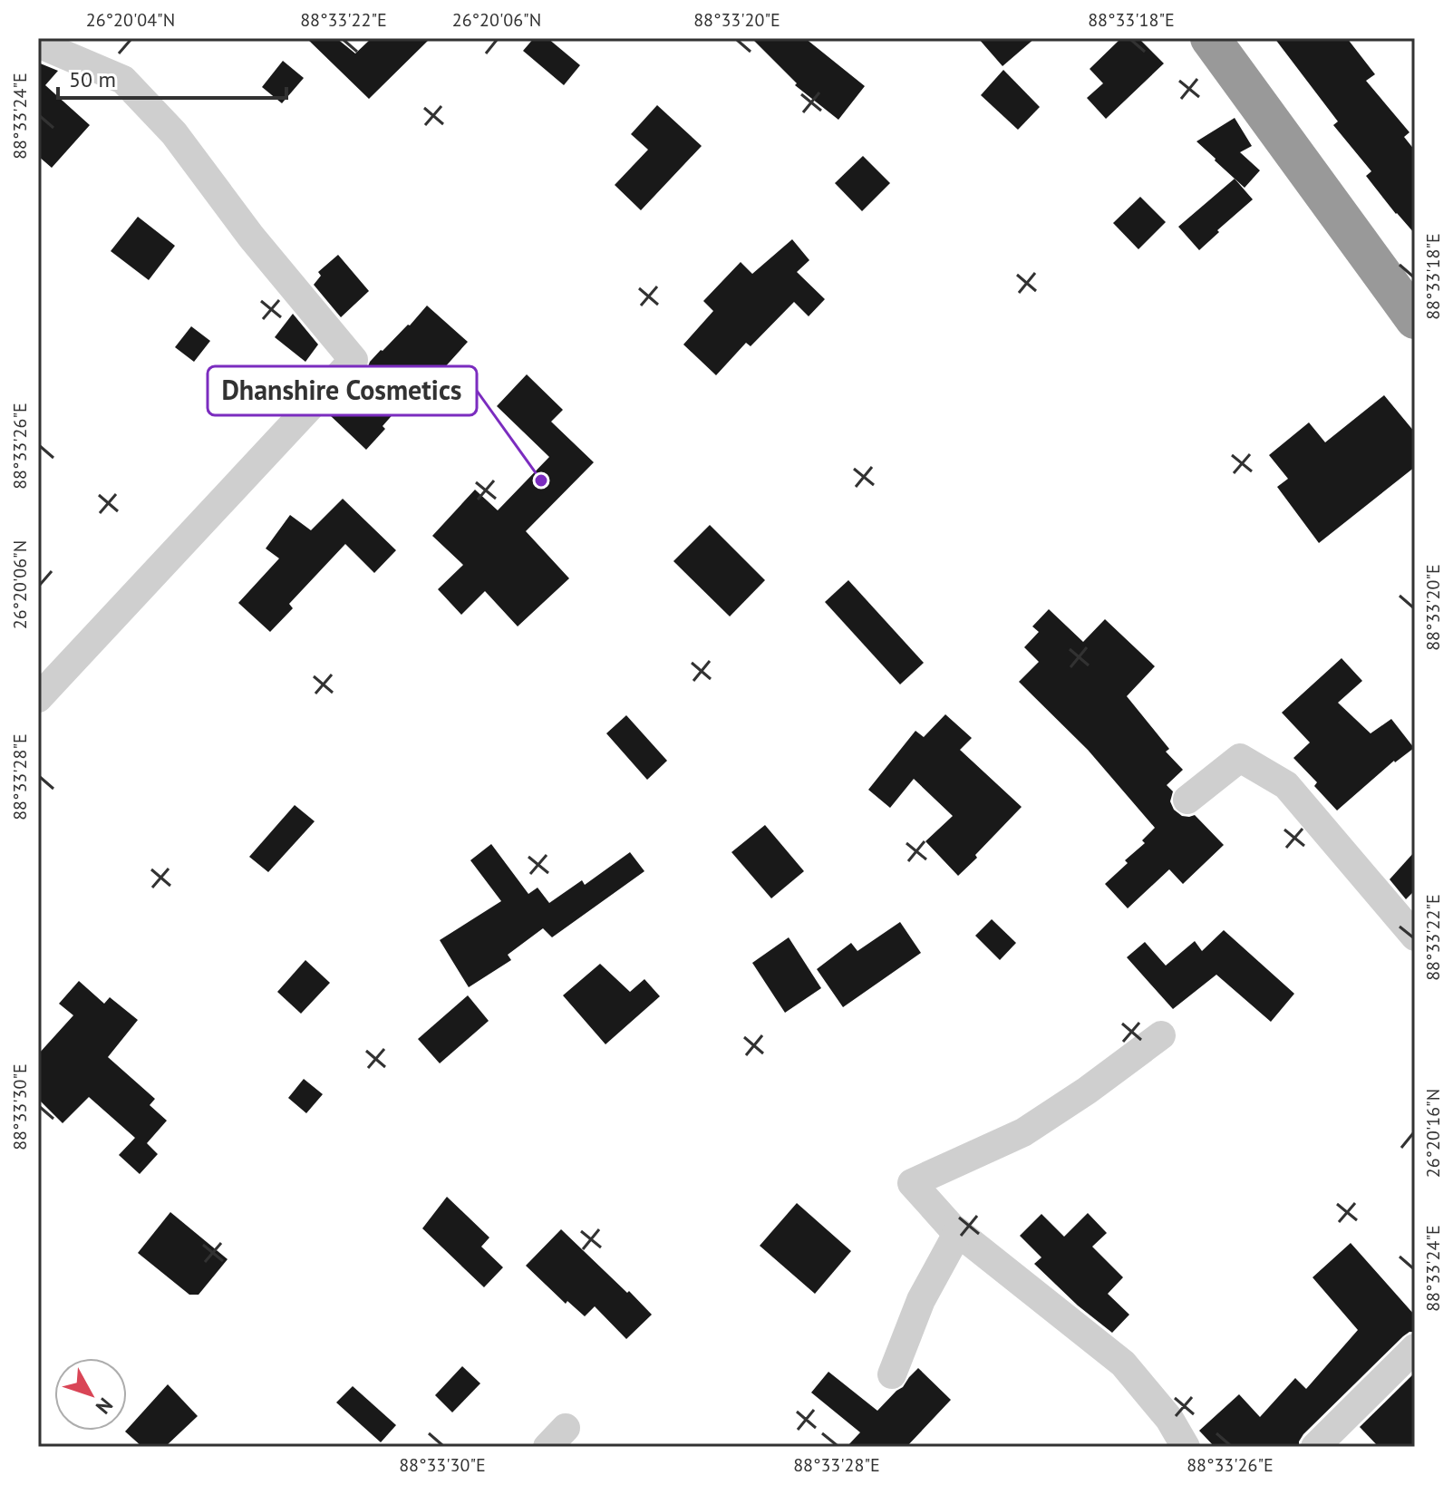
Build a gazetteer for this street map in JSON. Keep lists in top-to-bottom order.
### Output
{
  "places": ["Dhanshire Cosmetics"],
  "scale_bar": "50 m",
  "north": "bottom right",
  "coordinates": [
    "26°20'04\"N",
    "88°33'22\"E",
    "26°20'06\"N",
    "88°33'20\"E",
    "88°33'18\"E",
    "88°33'24\"E",
    "88°33'26\"E",
    "88°33'28\"E",
    "88°33'30\"E",
    "26°20'16\"N"
  ]
}
